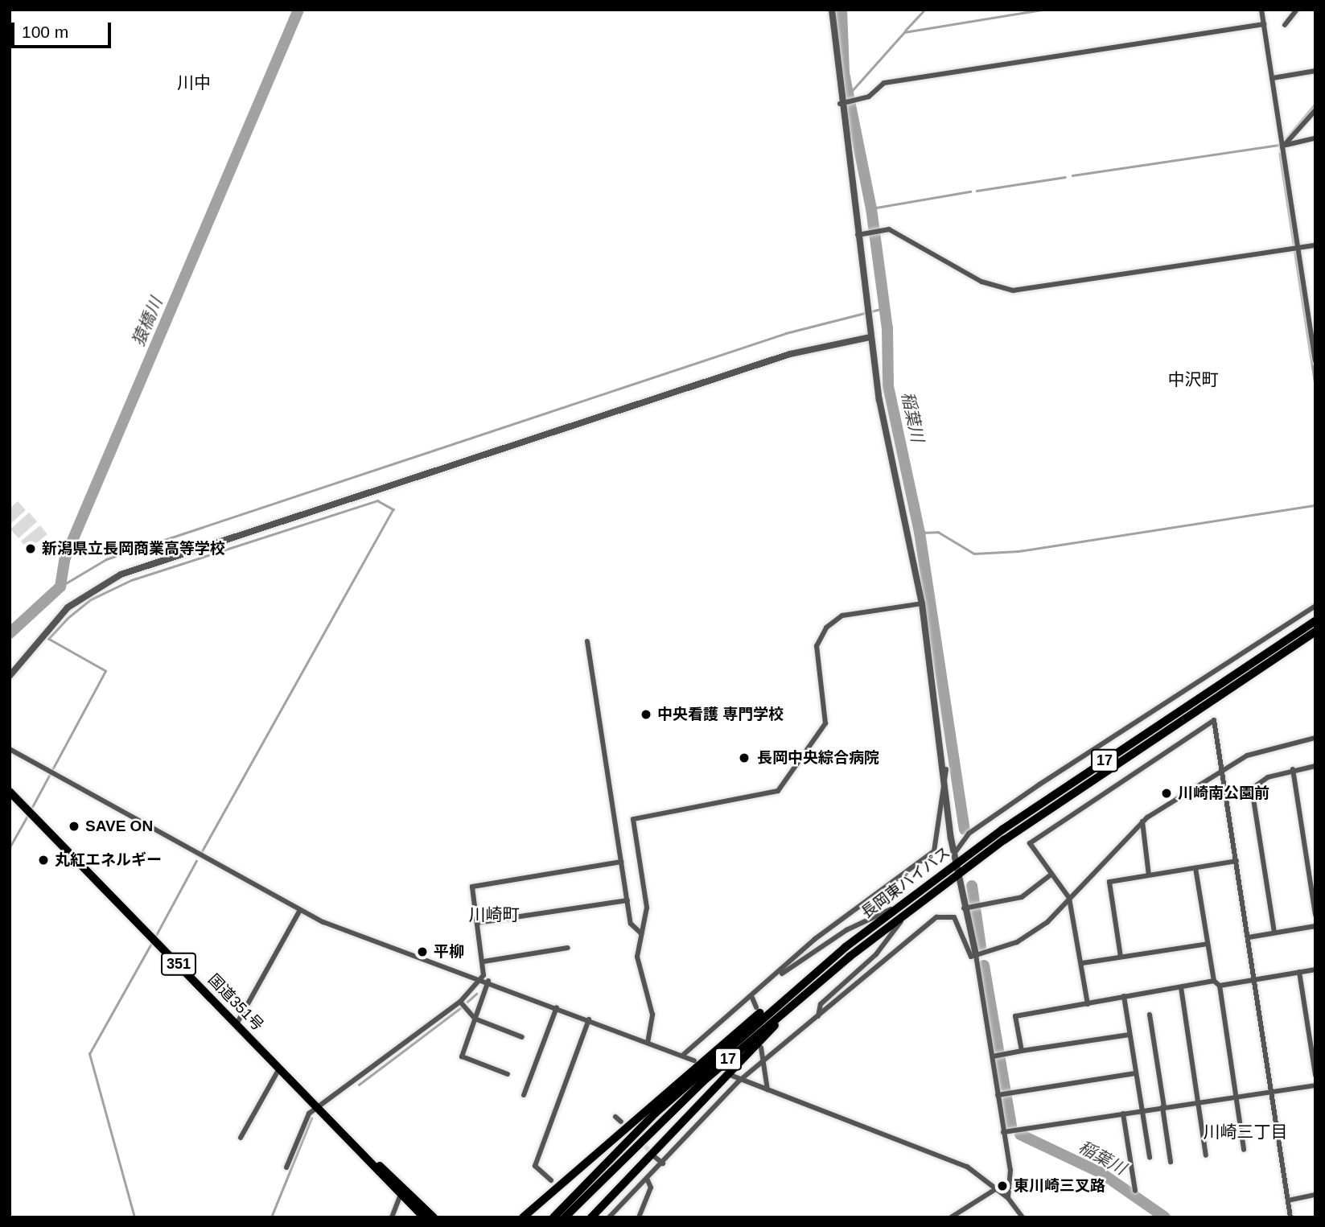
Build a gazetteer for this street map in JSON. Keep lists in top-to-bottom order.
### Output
{
  "streets": {
    "highway": [
      "17",
      "長岡東バイパス",
      "351",
      "国道351号"
    ]
  },
  "crossings": [
    ["17", "長岡東バイパス"]
  ],
  "districts": [
    "川中",
    "中沢町",
    "川崎町",
    "川崎三丁目"
  ],
  "water": ["猿橋川", "稲葉川"],
  "places": [
    "新潟県立長岡商業高等学校",
    "中央看護 専門学校",
    "長岡中央綜合病院",
    "川崎南公園前",
    "SAVE ON",
    "丸紅エネルギー",
    "平柳",
    "東川崎三叉路"
  ],
  "scale_bar": "100 m"
}
